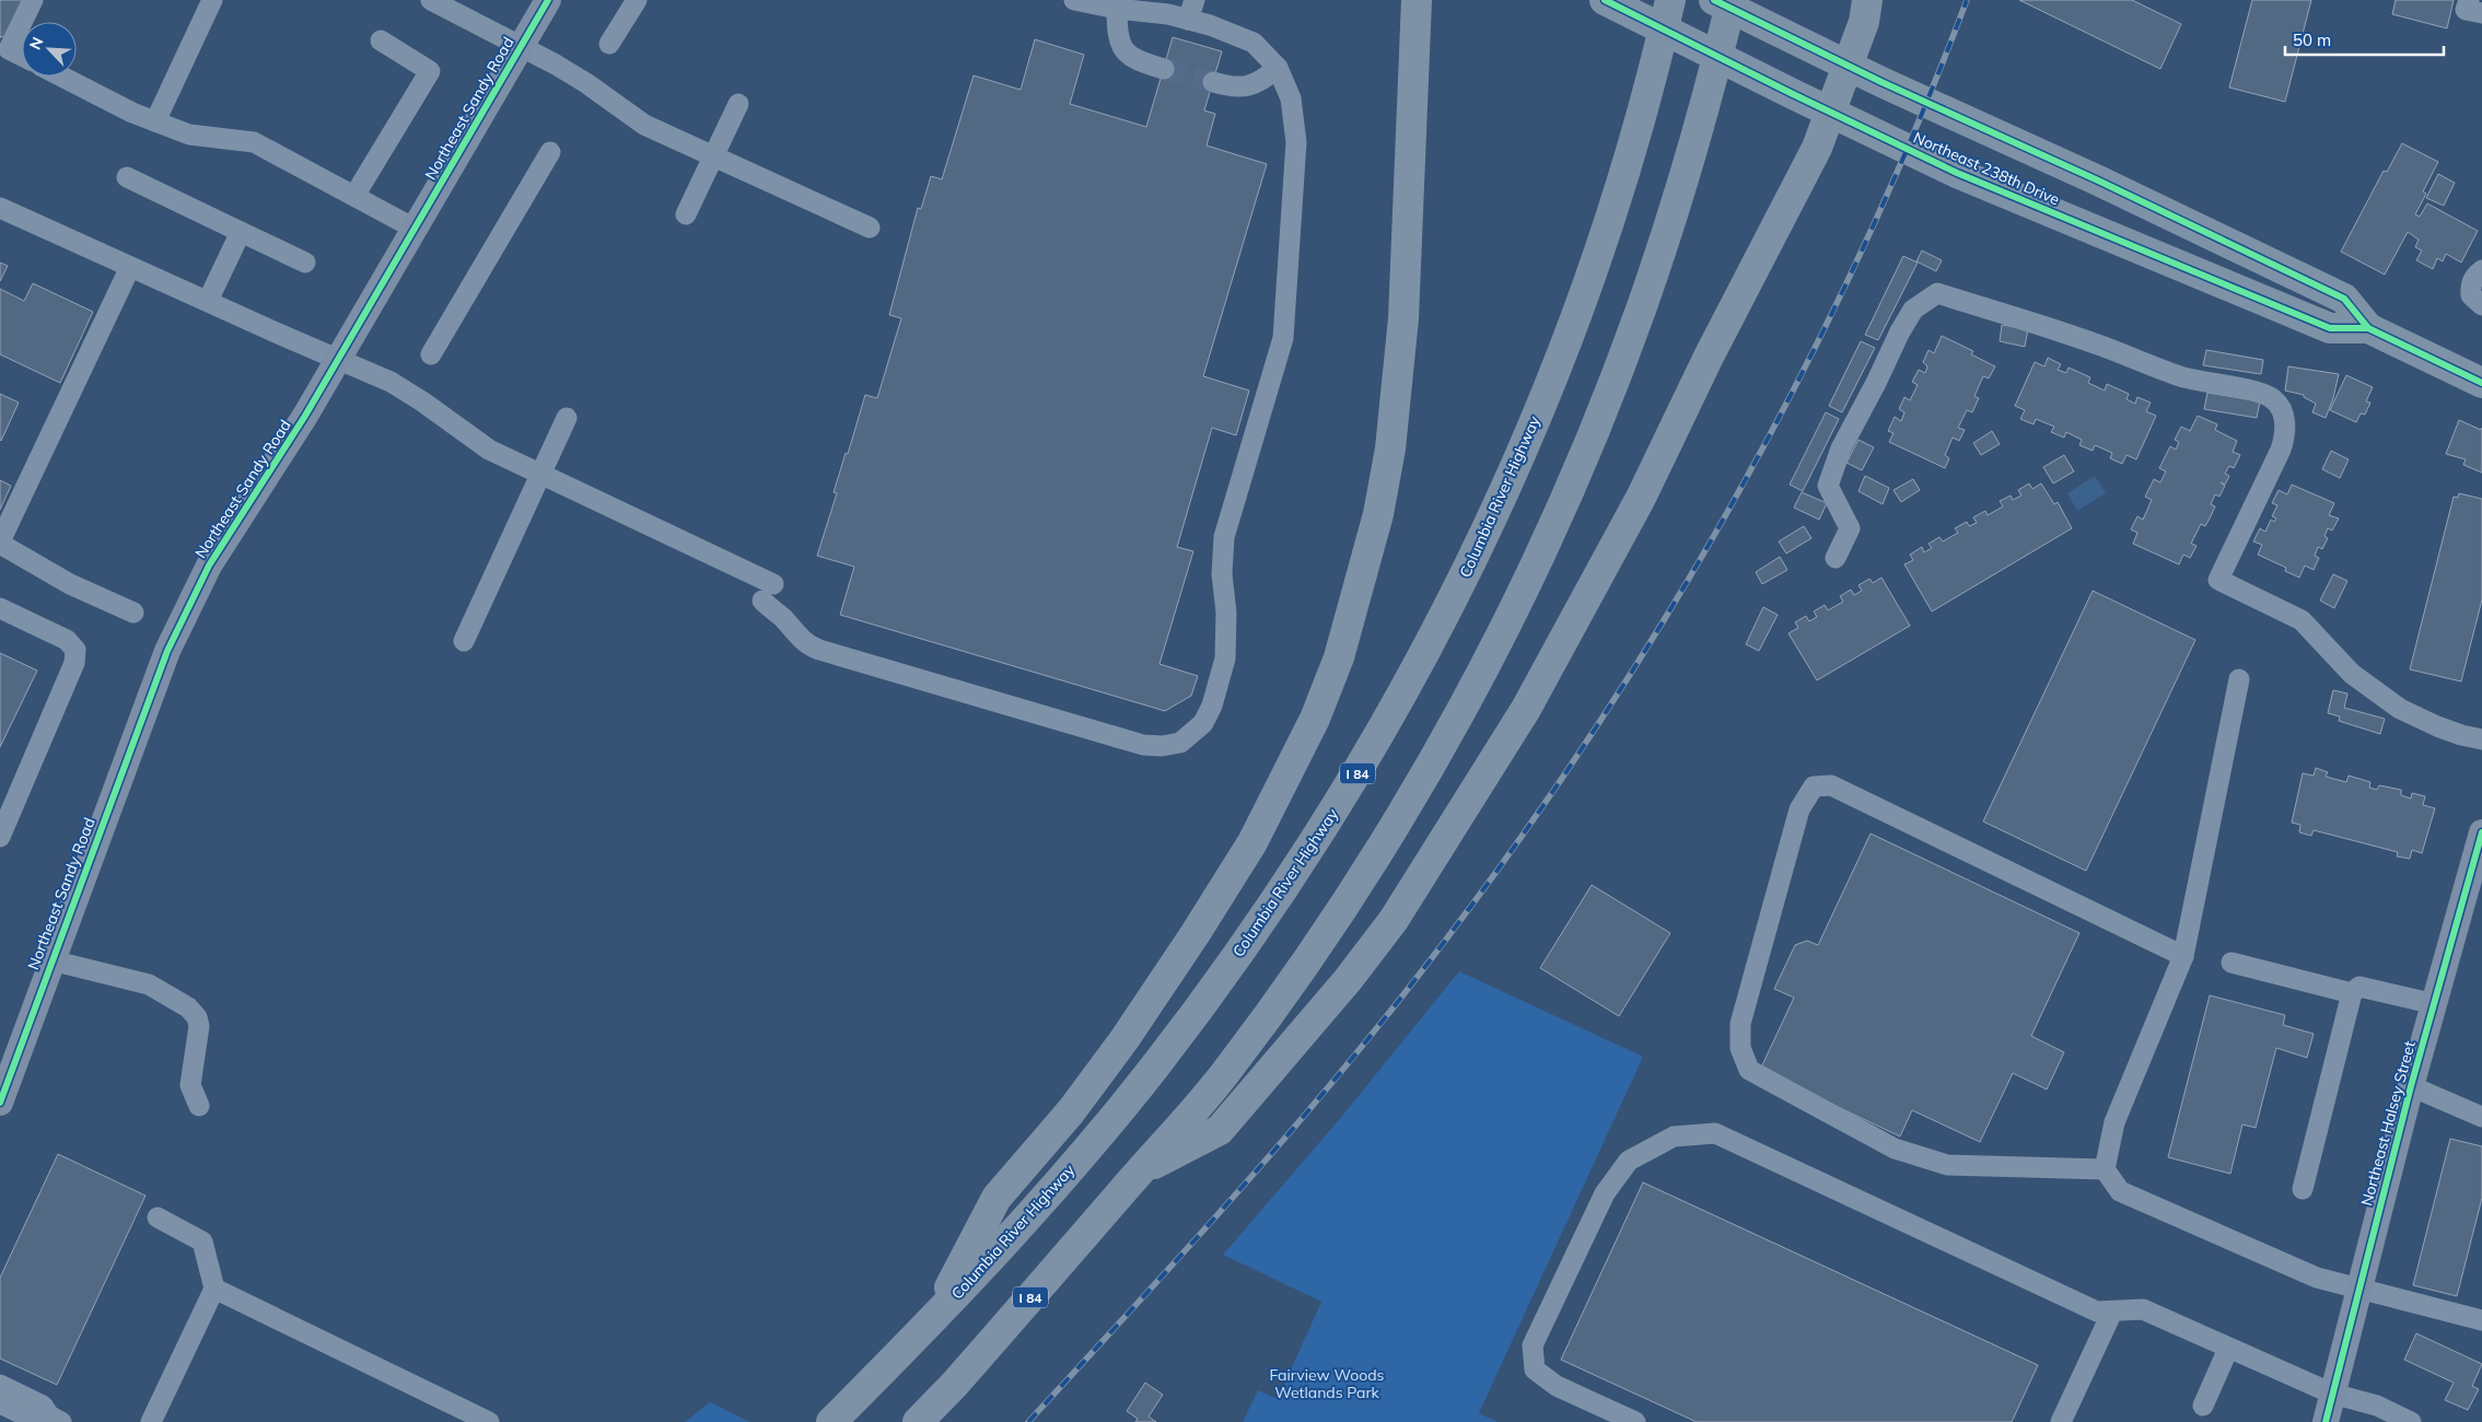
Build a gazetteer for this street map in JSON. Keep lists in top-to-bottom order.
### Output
{
  "streets": {
    "highway": ["Northeast 238th Drive", "Columbia River Highway", "I 84"],
    "main road": ["Northeast Sandy Road", "Northeast Halsey Street"]
  },
  "parks": ["Fairview Woods Wetlands Park"],
  "scale_bar": "50 m",
  "north": "top left"
}
